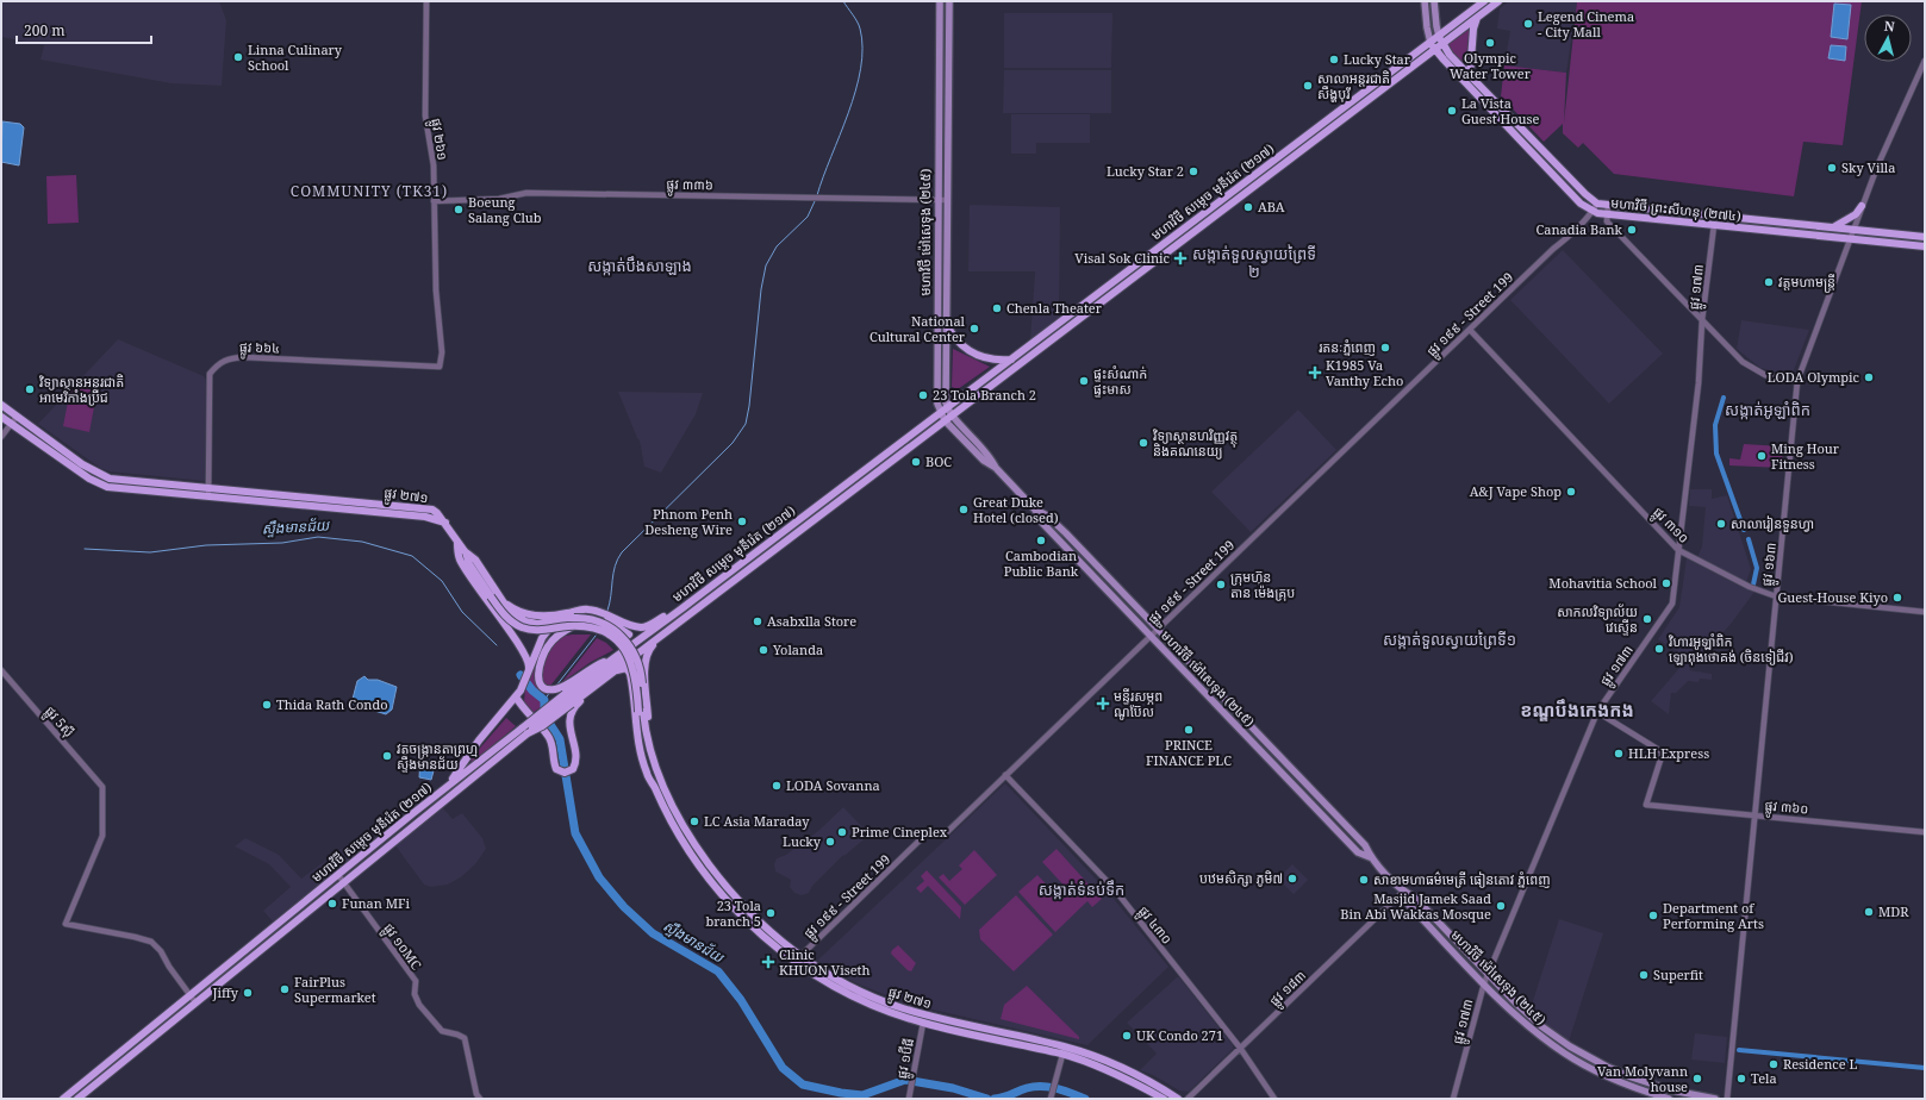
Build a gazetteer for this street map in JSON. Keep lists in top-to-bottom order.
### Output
{
  "streets": {
    "main road": [
      "មហាវិថី សម្តេច មុនីរ៉េត (២១៧)",
      "មហាវិថី ព្រះសីហនុ (២៧៤)",
      "មហាវិថី ម៉ៅសេទុង (២៤៥)",
      "ផ្លូវ ២៧១"
    ],
    "street": [
      "ផ្លូវ ២៦១",
      "ផ្លូវ ៣៣៦",
      "ផ្លូវ ១៧៣",
      "ផ្លូវ ១៩៩ - Street 199",
      "ផ្លូវ ៦៦៤",
      "ផ្លូវ ៣១០",
      "ផ្លូវ ១៦៣",
      "ផ្លូវ 5ស៊ី",
      "ផ្លូវ ៣៦០",
      "ផ្លូវ ៤៣០",
      "ផ្លូវ ១០MC",
      "ផ្លូវ ១៨៣",
      "ផ្លូវ ១ប៊ីធី"
    ]
  },
  "crossings": [
    ["ផ្លូវ ២៦១", "ផ្លូវ ៣៣៦"],
    ["ផ្លូវ ២៦១", "ផ្លូវ ៦៦៤"],
    ["ផ្លូវ ៣៣៦", "មហាវិថី ម៉ៅសេទុង (២៤៥)"],
    ["មហាវិថី សម្តេច មុនីរ៉េត (២១៧)", "មហាវិថី ព្រះសីហនុ (២៧៤)"],
    ["មហាវិថី សម្តេច មុនីរ៉េត (២១៧)", "មហាវិថី ម៉ៅសេទុង (២៤៥)"],
    ["មហាវិថី សម្តេច មុនីរ៉េត (២១៧)", "ផ្លូវ 5ស៊ី"],
    ["មហាវិថី សម្តេច មុនីរ៉េត (២១៧)", "ផ្លូវ ១០MC"],
    ["មហាវិថី ព្រះសីហនុ (២៧៤)", "ផ្លូវ ១៧៣"],
    ["មហាវិថី ព្រះសីហនុ (២៧៤)", "ផ្លូវ ១៩៩ - Street 199"],
    ["មហាវិថី ព្រះសីហនុ (២៧៤)", "ផ្លូវ ១៦៣"],
    ["មហាវិថី ម៉ៅសេទុង (២៤៥)", "ផ្លូវ ១៧៣"],
    ["មហាវិថី ម៉ៅសេទុង (២៤៥)", "ផ្លូវ ១៩៩ - Street 199"],
    ["មហាវិថី ម៉ៅសេទុង (២៤៥)", "ផ្លូវ ១៨៣"],
    ["ផ្លូវ ១៧៣", "ផ្លូវ ៣១០"],
    ["ផ្លូវ ១៧៣", "ផ្លូវ ៣៦០"],
    ["ផ្លូវ ១៩៩ - Street 199", "ផ្លូវ ២៧១"],
    ["ផ្លូវ ១៩៩ - Street 199", "ផ្លូវ ៣១០"],
    ["ផ្លូវ ១៩៩ - Street 199", "ផ្លូវ ៤៣០"],
    ["ផ្លូវ ៦៦៤", "ផ្លូវ ២៧១"],
    ["ផ្លូវ ២៧១", "ផ្លូវ ១ប៊ីធី"],
    ["ផ្លូវ ៣១០", "ផ្លូវ ១៦៣"],
    ["ផ្លូវ ១៦៣", "ផ្លូវ ៣៦០"],
    ["ផ្លូវ ៤៣០", "ផ្លូវ ១៨៣"]
  ],
  "districts": [
    "COMMUNITY (TK31)",
    "សង្កាត់ទួលស្វាយព្រៃទី ២",
    "សង្កាត់បឹងសាឡាង",
    "សង្កាត់អូឡាំពិក",
    "សង្កាត់ទួលស្វាយព្រៃទី១",
    "ខណ្ឌបឹងកេងកង",
    "សង្កាត់ទំនប់ទឹក"
  ],
  "water": ["ស្ទឹងមានជ័យ"],
  "places": {
    "other": [
      "Legend Cinema - City Mall",
      "Olympic Water Tower",
      "Linna Culinary School",
      "Lucky Star",
      "សាលាអន្តរជាតិ សឹង្ហបុរី",
      "La Vista Guest House",
      "Sky Villa",
      "Lucky Star 2",
      "ABA",
      "Boeung Salang Club",
      "Canadia Bank",
      "វត្តមហាមន្រ្តី",
      "Chenla Theater",
      "National Cultural Center",
      "រតនៈភ្នំពេញ",
      "LODA Olympic",
      "ផ្ទះសំណាក់ ផ្ទះមាស",
      "វិទ្យាស្ថានអន្តរជាតិ អាមេរិកាំងប្រីជ",
      "23 Tola Branch 2",
      "វិទ្យាស្ថានហរិញ្ញវត្ថុ និងគណនេយ្យ",
      "Ming Hour Fitness",
      "BOC",
      "A&J Vape Shop",
      "Great Duke Hotel (closed)",
      "Phnom Penh Desheng Wire",
      "សាលារៀនទួនហ្វា",
      "Cambodian Public Bank",
      "Mohavitia School",
      "ក្រុមហ៊ុន តាន ម៉េងគ្រុប",
      "Guest-House Kiyo",
      "សាកលវិទ្យាល័យ វេស្ទើន",
      "Asabxlla Store",
      "វិហារអូឡាំពិក ឡោពុងថោគង់ (ចិនទៀជីវ)",
      "Yolanda",
      "Thida Rath Condo",
      "PRINCE FINANCE PLC",
      "HLH Express",
      "វត្តចង្ក្រានតាព្រហ្ម ស្ទឹងមានជ័យ",
      "LODA Sovanna",
      "LC Asia Maraday",
      "Prime Cineplex",
      "Lucky",
      "បឋមសិក្សា ភូមិ៧",
      "សាខាមហាធម៌មេត្រី ធៀនតោវ ភ្នំពេញ",
      "Funan MFi",
      "Masjid Jamek Saad Bin Abi Wakkas Mosque",
      "MDR",
      "23 Tola branch 5",
      "Department of Performing Arts",
      "Superfit",
      "FairPlus Supermarket",
      "Jiffy",
      "UK Condo 271",
      "Residence L",
      "Van Molyvann house",
      "Tela"
    ],
    "health": [
      "Visal Sok Clinic",
      "K1985 Va Vanthy Echo",
      "មន្ទីរសម្ភព ណូប៊ែល",
      "Clinic KHUON Viseth"
    ]
  },
  "scale_bar": "200 m",
  "north": "top"
}
